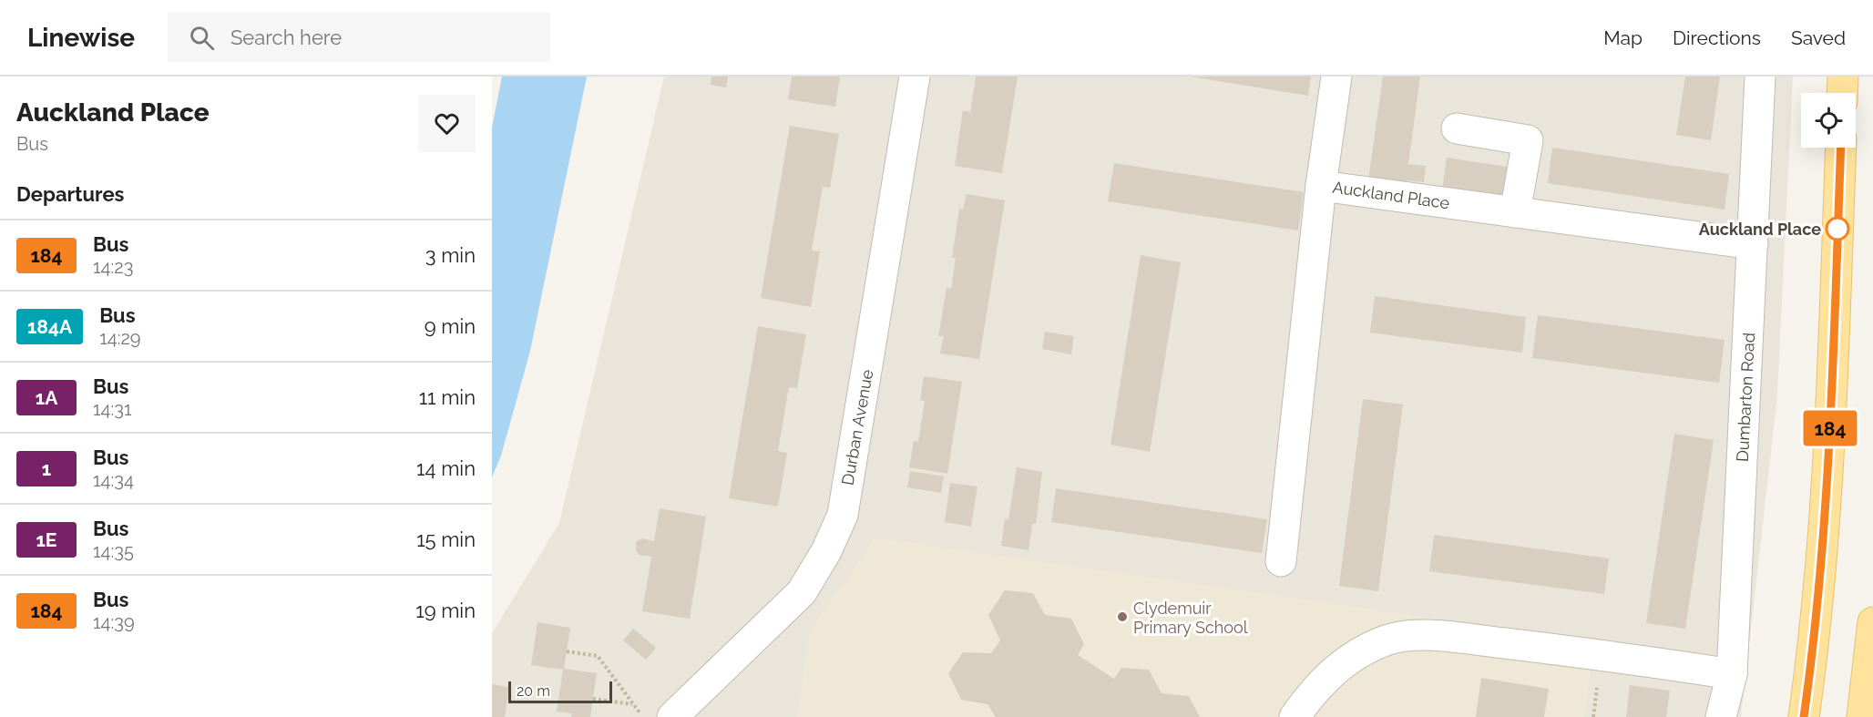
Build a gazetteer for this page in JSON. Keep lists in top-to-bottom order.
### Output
{
  "streets": {
    "street": ["Auckland Place", "Dumbarton Road", "Durban Avenue"]
  },
  "crossings": [
    ["Auckland Place", "Dumbarton Road"]
  ],
  "places": ["Auckland Place", "Clydemuir Primary School"],
  "lines": ["bus line 184"],
  "scale_bar": "20 m",
  "page": {
    "header": "Linewise",
    "search": "Search here",
    "nav": ["Map", "Directions", "Saved"],
    "heading": [
      ["Auckland Place", "Bus"],
      "Departures"
    ],
    "on_map": "184",
    "list": [
      {
        "mark": "184",
        "name": "Bus",
        "note": "14:23",
        "value": "3 min"
      },
      {
        "mark": "184A",
        "name": "Bus",
        "note": "14:29",
        "value": "9 min"
      },
      {
        "mark": "1A",
        "name": "Bus",
        "note": "14:31",
        "value": "11 min"
      },
      {
        "mark": "1",
        "name": "Bus",
        "note": "14:34",
        "value": "14 min"
      },
      {
        "mark": "1E",
        "name": "Bus",
        "note": "14:35",
        "value": "15 min"
      },
      {
        "mark": "184",
        "name": "Bus",
        "note": "14:39",
        "value": "19 min"
      }
    ],
    "scale": "20 m"
  }
}
